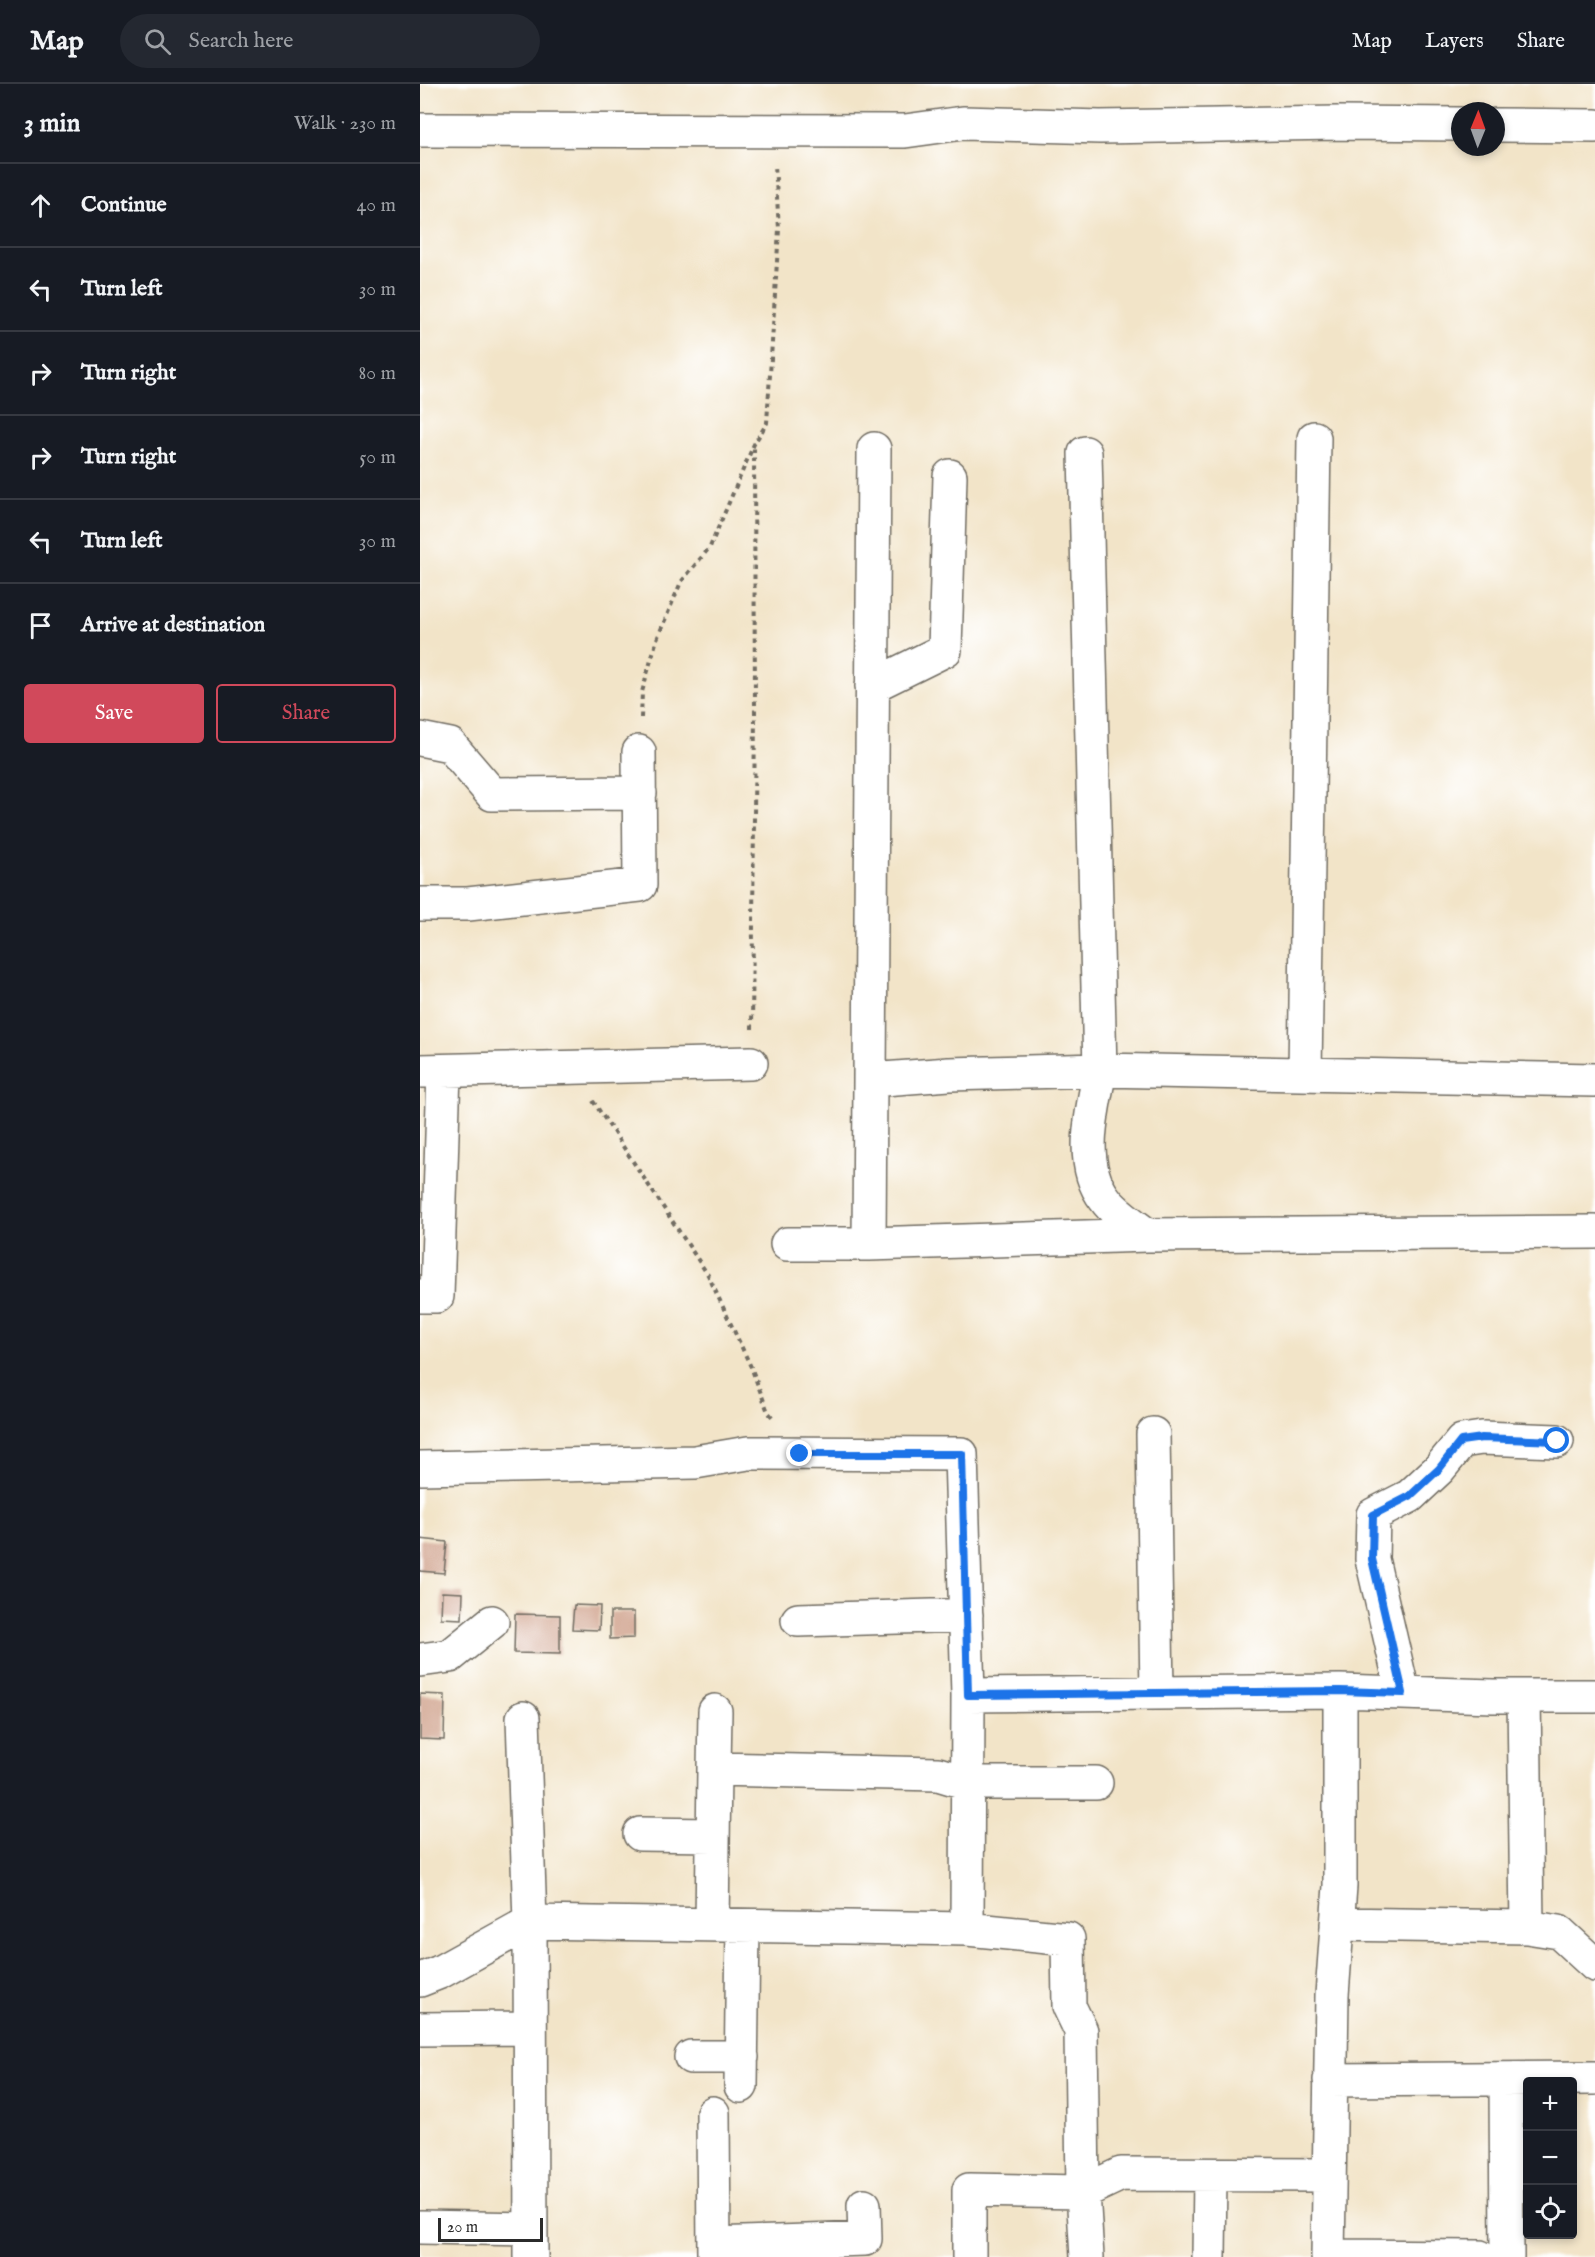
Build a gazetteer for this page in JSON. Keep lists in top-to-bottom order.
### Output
{
  "scale_bar": "20 m",
  "north": "top",
  "page": {
    "header": "Map",
    "search": "Search here",
    "nav": ["Map", "Layers", "Share"],
    "heading": ["3 min", "Walk · 230 m"],
    "list": [
      ["Continue", "40 m"],
      ["Turn left", "30 m"],
      ["Turn right", "80 m"],
      ["Turn right", "50 m"],
      ["Turn left", "30 m"],
      "Arrive at destination"
    ],
    "buttons": ["Save", "Share"],
    "map_buttons": ["+", "−"],
    "scale": "20 m"
  }
}
